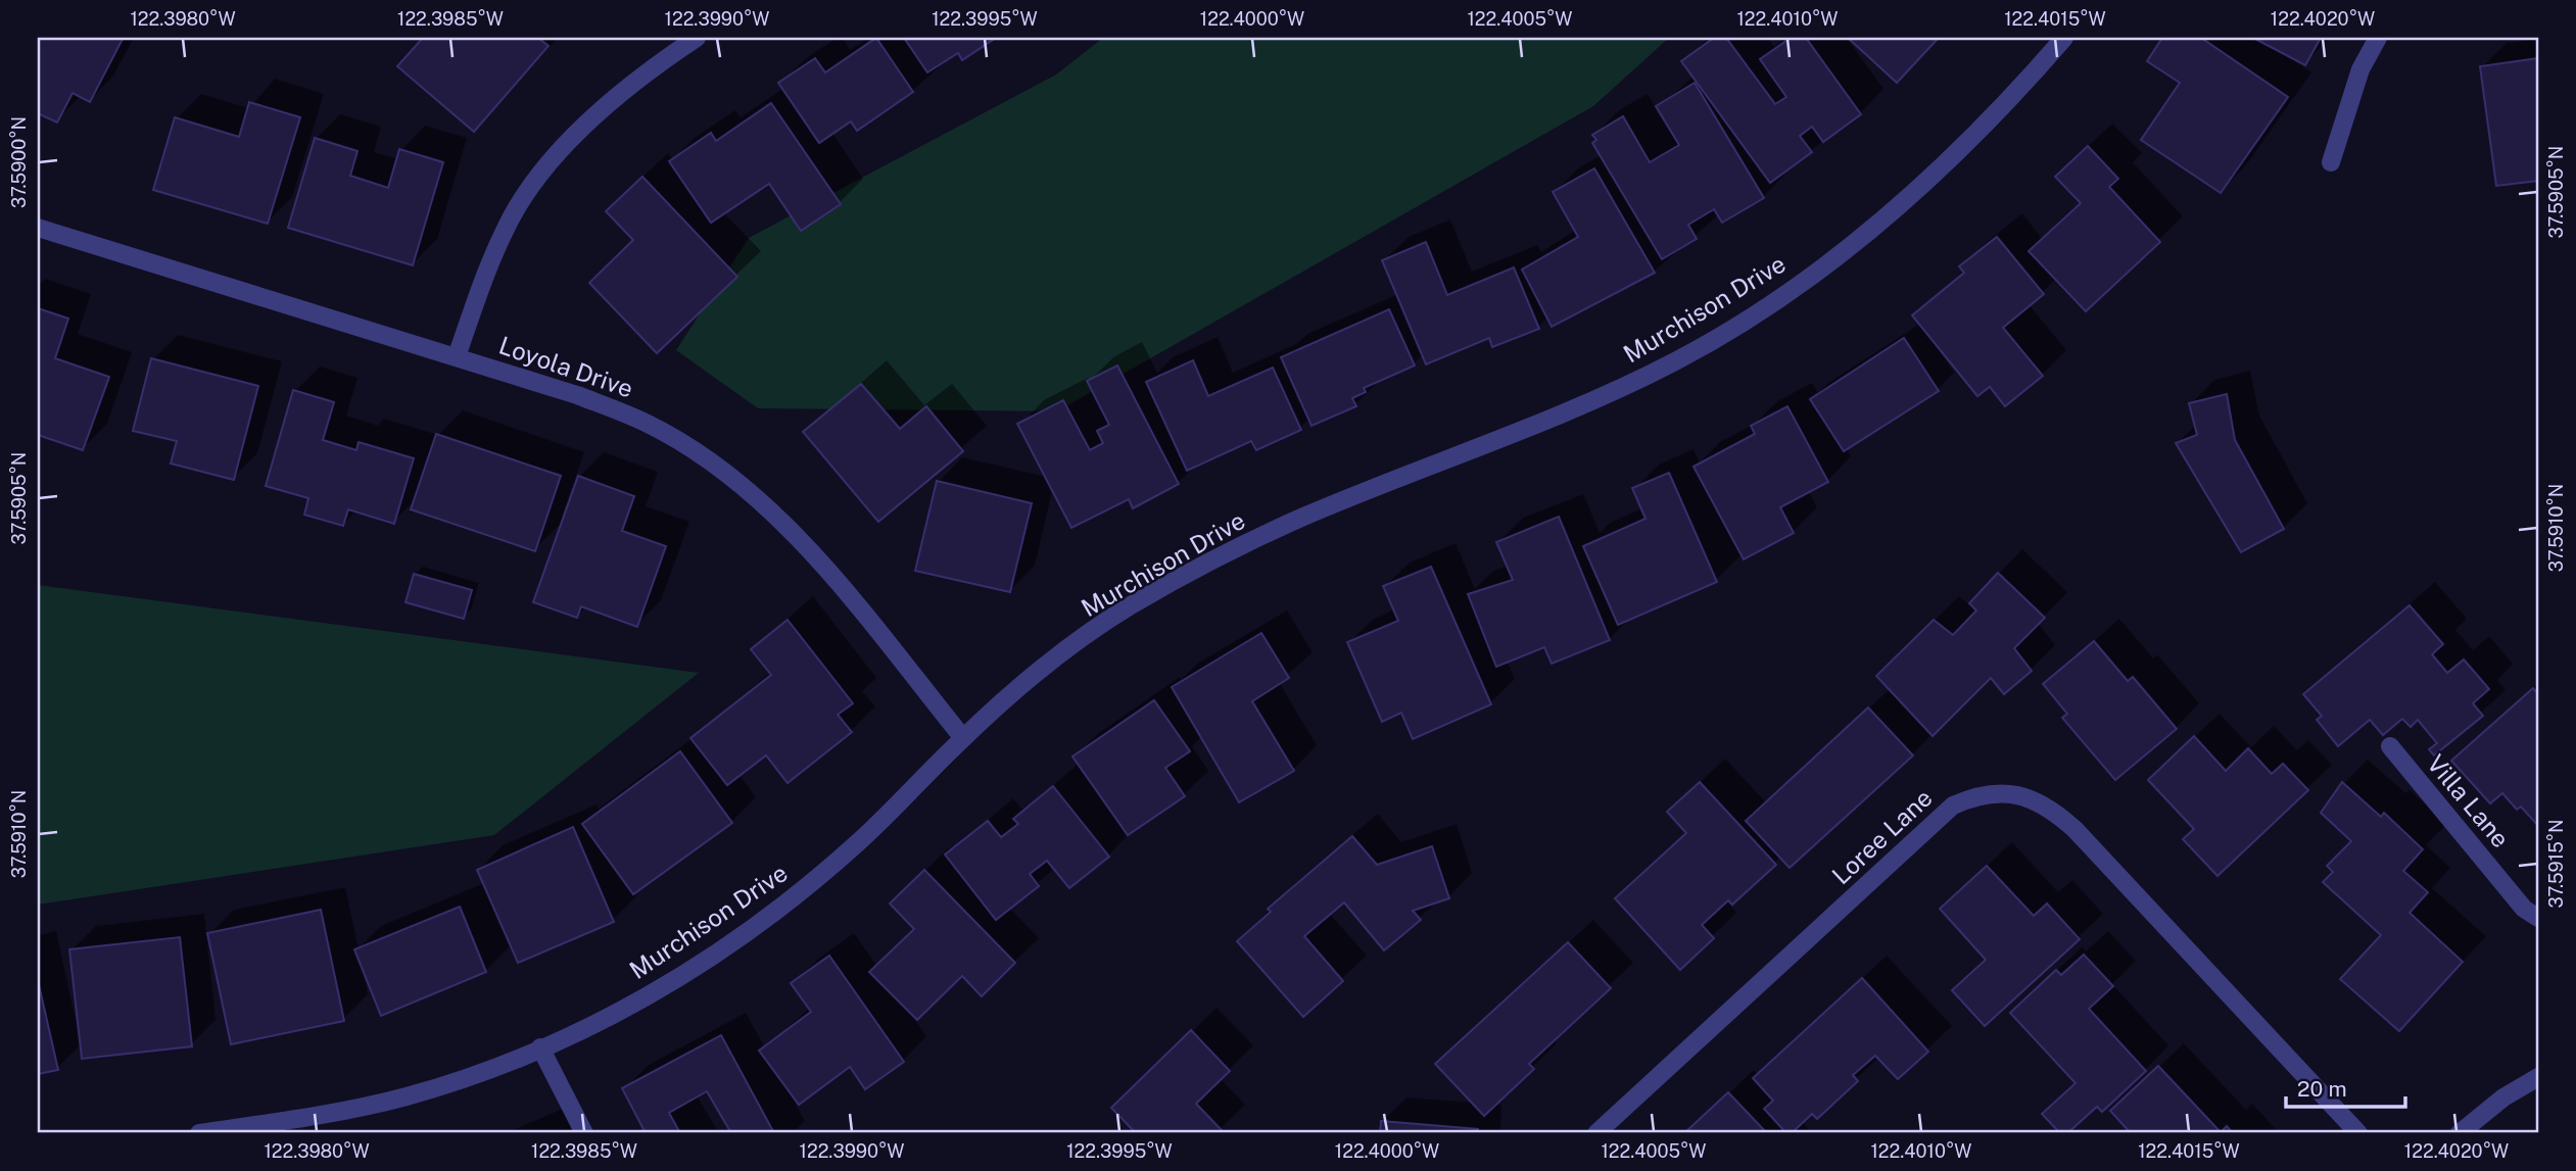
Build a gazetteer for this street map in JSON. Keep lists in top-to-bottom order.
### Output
{
  "streets": {
    "street": [
      "Murchison Drive",
      "Loyola Drive",
      "Villa Lane",
      "Loree Lane"
    ]
  },
  "crossings": [
    ["Murchison Drive", "Loyola Drive"]
  ],
  "scale_bar": "20 m",
  "coordinates": [
    "122.3980°W",
    "122.3985°W",
    "122.3990°W",
    "122.3995°W",
    "122.4000°W",
    "122.4005°W",
    "122.4010°W",
    "122.4015°W",
    "122.4020°W",
    "37.5900°N",
    "37.5905°N",
    "37.5910°N",
    "37.5915°N"
  ]
}
